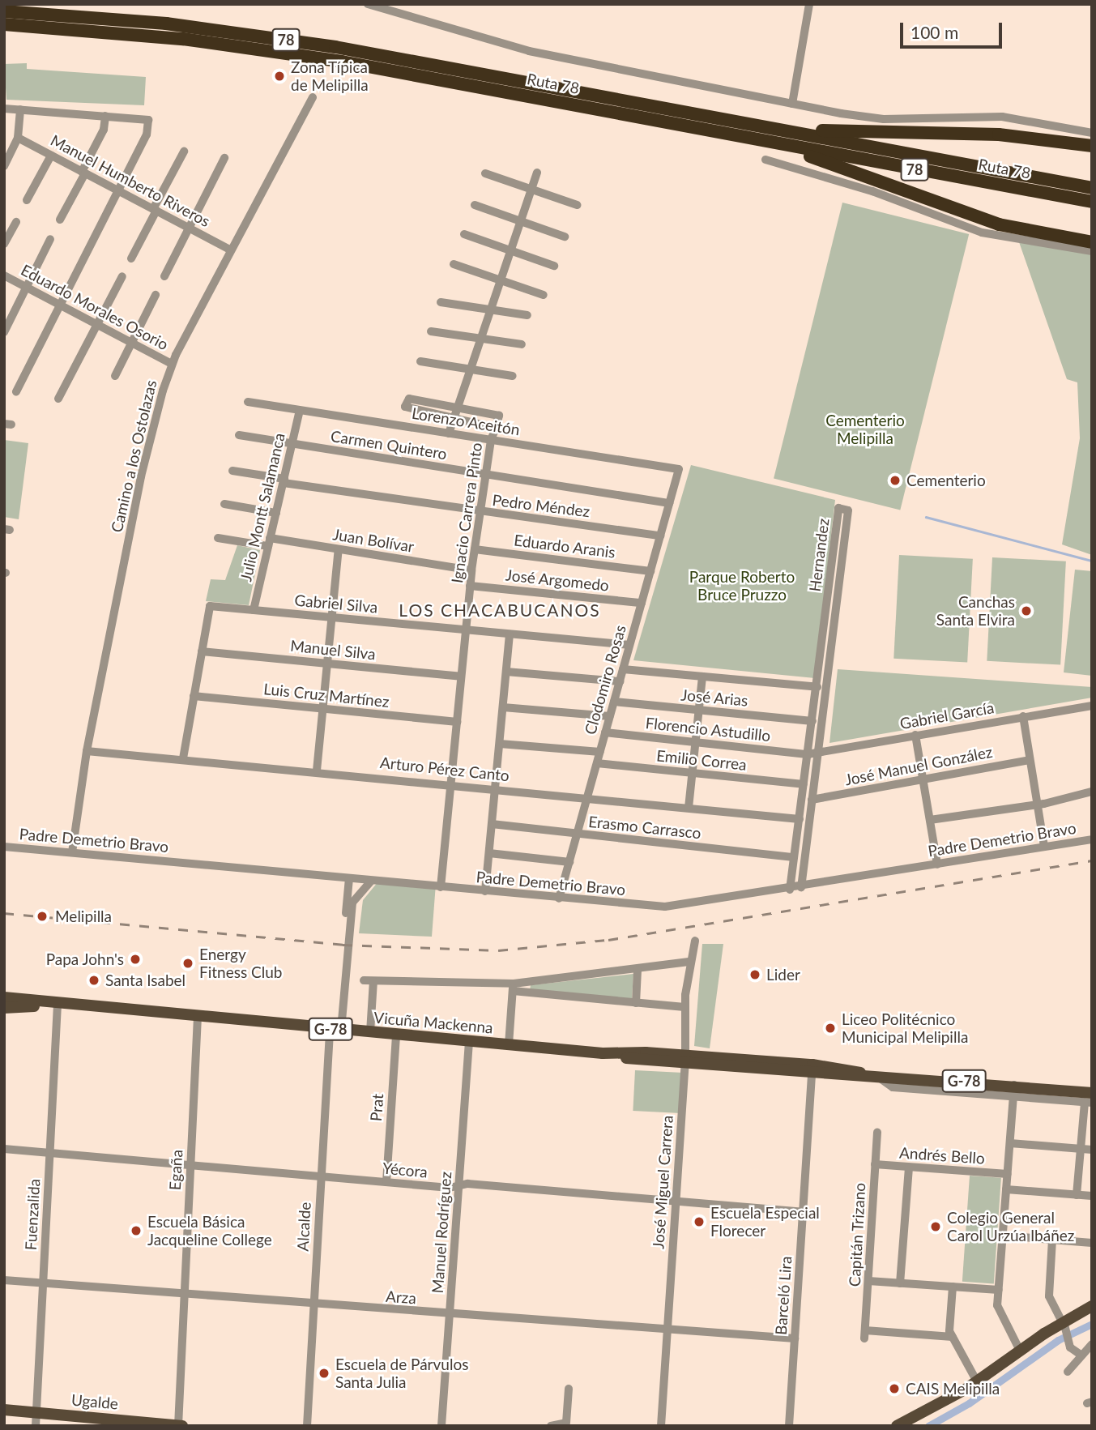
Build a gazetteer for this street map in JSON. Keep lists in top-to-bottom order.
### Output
{
  "streets": {
    "highway": ["78", "Ruta 78"],
    "main road": ["Vicuña Mackenna", "G-78", "Ugalde"],
    "street": [
      "Manuel Humberto Riveros",
      "Eduardo Morales Osorio",
      "Lorenzo Aceitón",
      "Carmen Quintero",
      "Camino a los Ostolazas",
      "Pedro Méndez",
      "Julio Montt Salamanca",
      "Ignacio Carrera Pinto",
      "Juan Bolívar",
      "Eduardo Aranis",
      "Hernandez",
      "José Argomedo",
      "Gabriel Silva",
      "Manuel Silva",
      "Clodomiro Rosas",
      "Luis Cruz Martínez",
      "José Arias",
      "Gabriel García",
      "Florencio Astudillo",
      "Emilio Correa",
      "José Manuel González",
      "Arturo Pérez Canto",
      "Erasmo Carrasco",
      "Padre Demetrio Bravo",
      "Prat",
      "Andrés Bello",
      "Egaña",
      "Yécora",
      "José Miguel Carrera",
      "Fuenzalida",
      "Alcalde",
      "Manuel Rodríguez",
      "Capitán Trizano",
      "Barceló Lira",
      "Arza"
    ]
  },
  "crossings": [
    ["Manuel Humberto Riveros", "Camino a los Ostolazas"],
    ["Eduardo Morales Osorio", "Camino a los Ostolazas"],
    ["Lorenzo Aceitón", "Julio Montt Salamanca"],
    ["Lorenzo Aceitón", "Ignacio Carrera Pinto"],
    ["Lorenzo Aceitón", "Clodomiro Rosas"],
    ["Carmen Quintero", "Julio Montt Salamanca"],
    ["Carmen Quintero", "Ignacio Carrera Pinto"],
    ["Carmen Quintero", "Clodomiro Rosas"],
    ["Camino a los Ostolazas", "Arturo Pérez Canto"],
    ["Camino a los Ostolazas", "Padre Demetrio Bravo"],
    ["Pedro Méndez", "Julio Montt Salamanca"],
    ["Pedro Méndez", "Ignacio Carrera Pinto"],
    ["Pedro Méndez", "Clodomiro Rosas"],
    ["Julio Montt Salamanca", "Juan Bolívar"],
    ["Julio Montt Salamanca", "Gabriel Silva"],
    ["Ignacio Carrera Pinto", "Juan Bolívar"],
    ["Ignacio Carrera Pinto", "Eduardo Aranis"],
    ["Ignacio Carrera Pinto", "José Argomedo"],
    ["Ignacio Carrera Pinto", "Gabriel Silva"],
    ["Ignacio Carrera Pinto", "Manuel Silva"],
    ["Ignacio Carrera Pinto", "Luis Cruz Martínez"],
    ["Ignacio Carrera Pinto", "Arturo Pérez Canto"],
    ["Ignacio Carrera Pinto", "Padre Demetrio Bravo"],
    ["Eduardo Aranis", "Clodomiro Rosas"],
    ["Hernandez", "José Arias"],
    ["Hernandez", "Gabriel García"],
    ["Hernandez", "Florencio Astudillo"],
    ["Hernandez", "Emilio Correa"],
    ["Hernandez", "José Manuel González"],
    ["Hernandez", "Arturo Pérez Canto"],
    ["Hernandez", "Erasmo Carrasco"],
    ["Hernandez", "Padre Demetrio Bravo"],
    ["José Argomedo", "Clodomiro Rosas"],
    ["Gabriel Silva", "Manuel Silva"],
    ["Gabriel Silva", "Clodomiro Rosas"],
    ["Clodomiro Rosas", "José Arias"],
    ["Clodomiro Rosas", "Florencio Astudillo"],
    ["Clodomiro Rosas", "Emilio Correa"],
    ["Clodomiro Rosas", "Arturo Pérez Canto"],
    ["Clodomiro Rosas", "Erasmo Carrasco"],
    ["Clodomiro Rosas", "Padre Demetrio Bravo"],
    ["Gabriel García", "Florencio Astudillo"],
    ["Padre Demetrio Bravo", "Alcalde"],
    ["Vicuña Mackenna", "Prat"],
    ["Vicuña Mackenna", "Egaña"],
    ["Vicuña Mackenna", "José Miguel Carrera"],
    ["Vicuña Mackenna", "Fuenzalida"],
    ["Vicuña Mackenna", "Alcalde"],
    ["Vicuña Mackenna", "Manuel Rodríguez"],
    ["Vicuña Mackenna", "Barceló Lira"],
    ["Prat", "Yécora"],
    ["Andrés Bello", "Capitán Trizano"],
    ["Egaña", "Yécora"],
    ["Egaña", "Arza"],
    ["Egaña", "Ugalde"],
    ["Yécora", "José Miguel Carrera"],
    ["Yécora", "Fuenzalida"],
    ["Yécora", "Alcalde"],
    ["Yécora", "Manuel Rodríguez"],
    ["Yécora", "Barceló Lira"],
    ["José Miguel Carrera", "Arza"],
    ["Fuenzalida", "Arza"],
    ["Fuenzalida", "Ugalde"],
    ["Alcalde", "Arza"],
    ["Manuel Rodríguez", "Arza"],
    ["Barceló Lira", "Arza"]
  ],
  "districts": ["LOS CHACABUCANOS"],
  "parks": ["Cementerio Melipilla", "Parque Roberto Bruce Pruzzo"],
  "places": [
    "Zona Típica de Melipilla",
    "Cementerio",
    "Canchas Santa Elvira",
    "Melipilla",
    "Papa John's",
    "Energy Fitness Club",
    "Lider",
    "Santa Isabel",
    "Liceo Politécnico Municipal Melipilla",
    "Escuela Especial Florecer",
    "Colegio General Carol Urzúa Ibáñez",
    "Escuela Básica Jacqueline College",
    "Escuela de Párvulos Santa Julia",
    "CAIS Melipilla"
  ],
  "scale_bar": "100 m"
}
